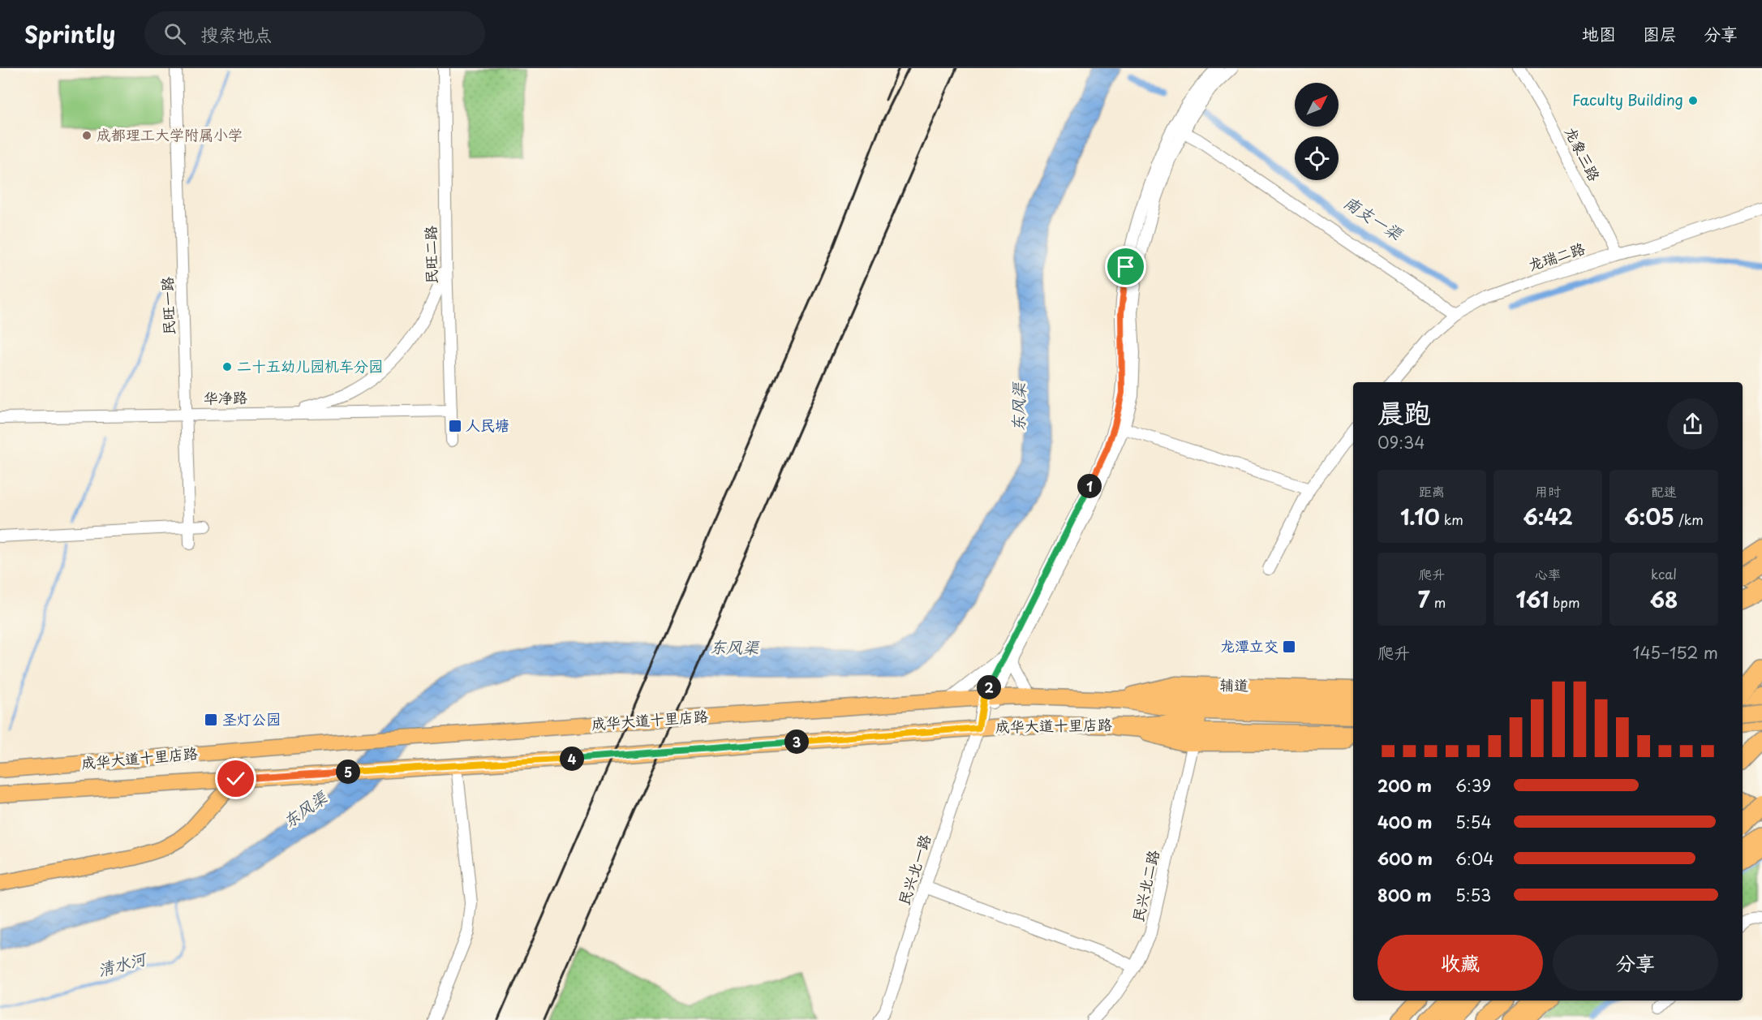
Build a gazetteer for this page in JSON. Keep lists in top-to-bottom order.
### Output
{
  "streets": {
    "main road": ["辅道", "成华大道十里店路"],
    "street": [
      "龙象三路",
      "民旺二路",
      "龙瑞二路",
      "民旺一路",
      "华净路",
      "民兴北一路",
      "民兴北二路"
    ]
  },
  "crossings": [
    ["龙象三路", "龙瑞二路"],
    ["民旺二路", "华净路"],
    ["民旺一路", "华净路"],
    ["辅道", "成华大道十里店路"],
    ["成华大道十里店路", "民兴北一路"]
  ],
  "water": ["南支一渠", "东风渠", "清水河"],
  "places": {
    "other": ["Faculty Building", "成都理工大学附属小学", "二十五幼儿园机车分园"],
    "transit": ["人民塘", "龙潭立交", "圣灯公园"]
  },
  "north": "top right",
  "page": {
    "header": "Sprintly",
    "search": "搜索地点",
    "nav": ["地图", "图层", "分享"],
    "heading": ["晨跑", "09:34"],
    "stats": [
      ["距离", "1.10 km"],
      ["用时", "6:42"],
      ["配速", "6:05 /km"],
      ["爬升", "7 m"],
      ["心率", "161 bpm"],
      ["kcal", "68"]
    ],
    "pins": [
      "1",
      "2",
      "3",
      "4",
      "5"
    ],
    "chart": ["爬升", "145–152 m"],
    "list": [
      {
        "name": "200 m",
        "note": "6:39"
      },
      {
        "name": "400 m",
        "note": "5:54"
      },
      {
        "name": "600 m",
        "note": "6:04"
      },
      {
        "name": "800 m",
        "note": "5:53"
      }
    ],
    "buttons": ["收藏", "分享"]
  }
}
